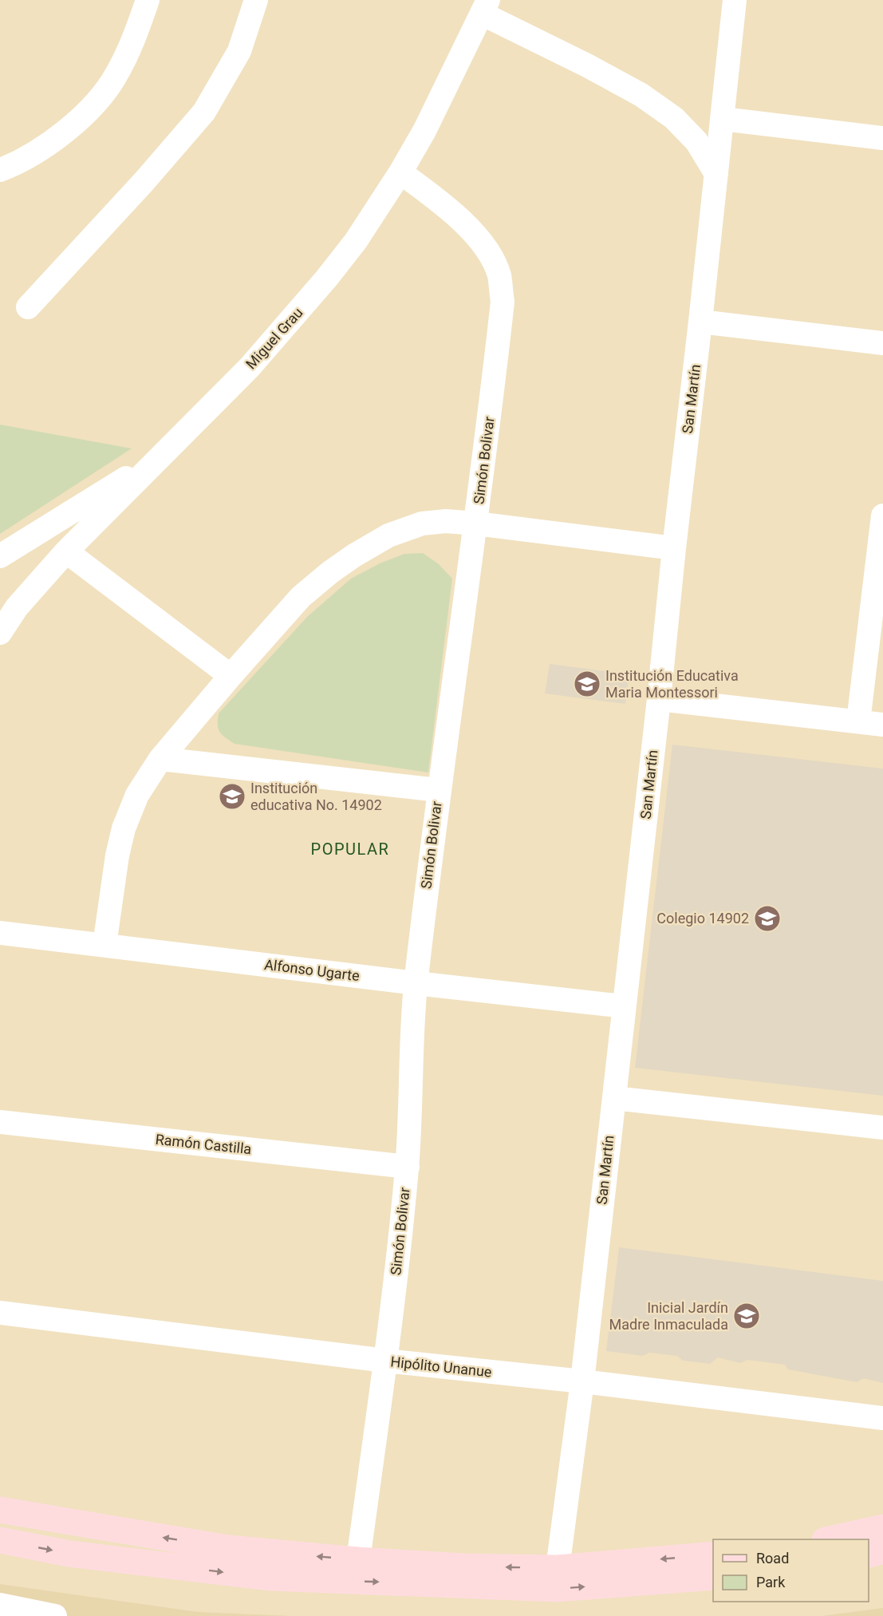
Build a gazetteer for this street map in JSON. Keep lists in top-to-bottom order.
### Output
{
  "streets": {
    "street": [
      "Miguel Grau",
      "San Martín",
      "Simón Bolivar",
      "Alfonso Ugarte",
      "Ramón Castilla",
      "Hipólito Unanue"
    ]
  },
  "crossings": [
    ["Miguel Grau", "Simón Bolivar"],
    ["San Martín", "Alfonso Ugarte"],
    ["San Martín", "Hipólito Unanue"],
    ["Simón Bolivar", "Alfonso Ugarte"],
    ["Simón Bolivar", "Ramón Castilla"],
    ["Simón Bolivar", "Hipólito Unanue"]
  ],
  "districts": ["POPULAR"],
  "places": {
    "school or university": [
      "Institución Educativa Maria Montessori",
      "Institución educativa No. 14902",
      "Colegio 14902",
      "Inicial Jardín Madre Inmaculada"
    ]
  },
  "legend": ["Road", "Park"]
}
